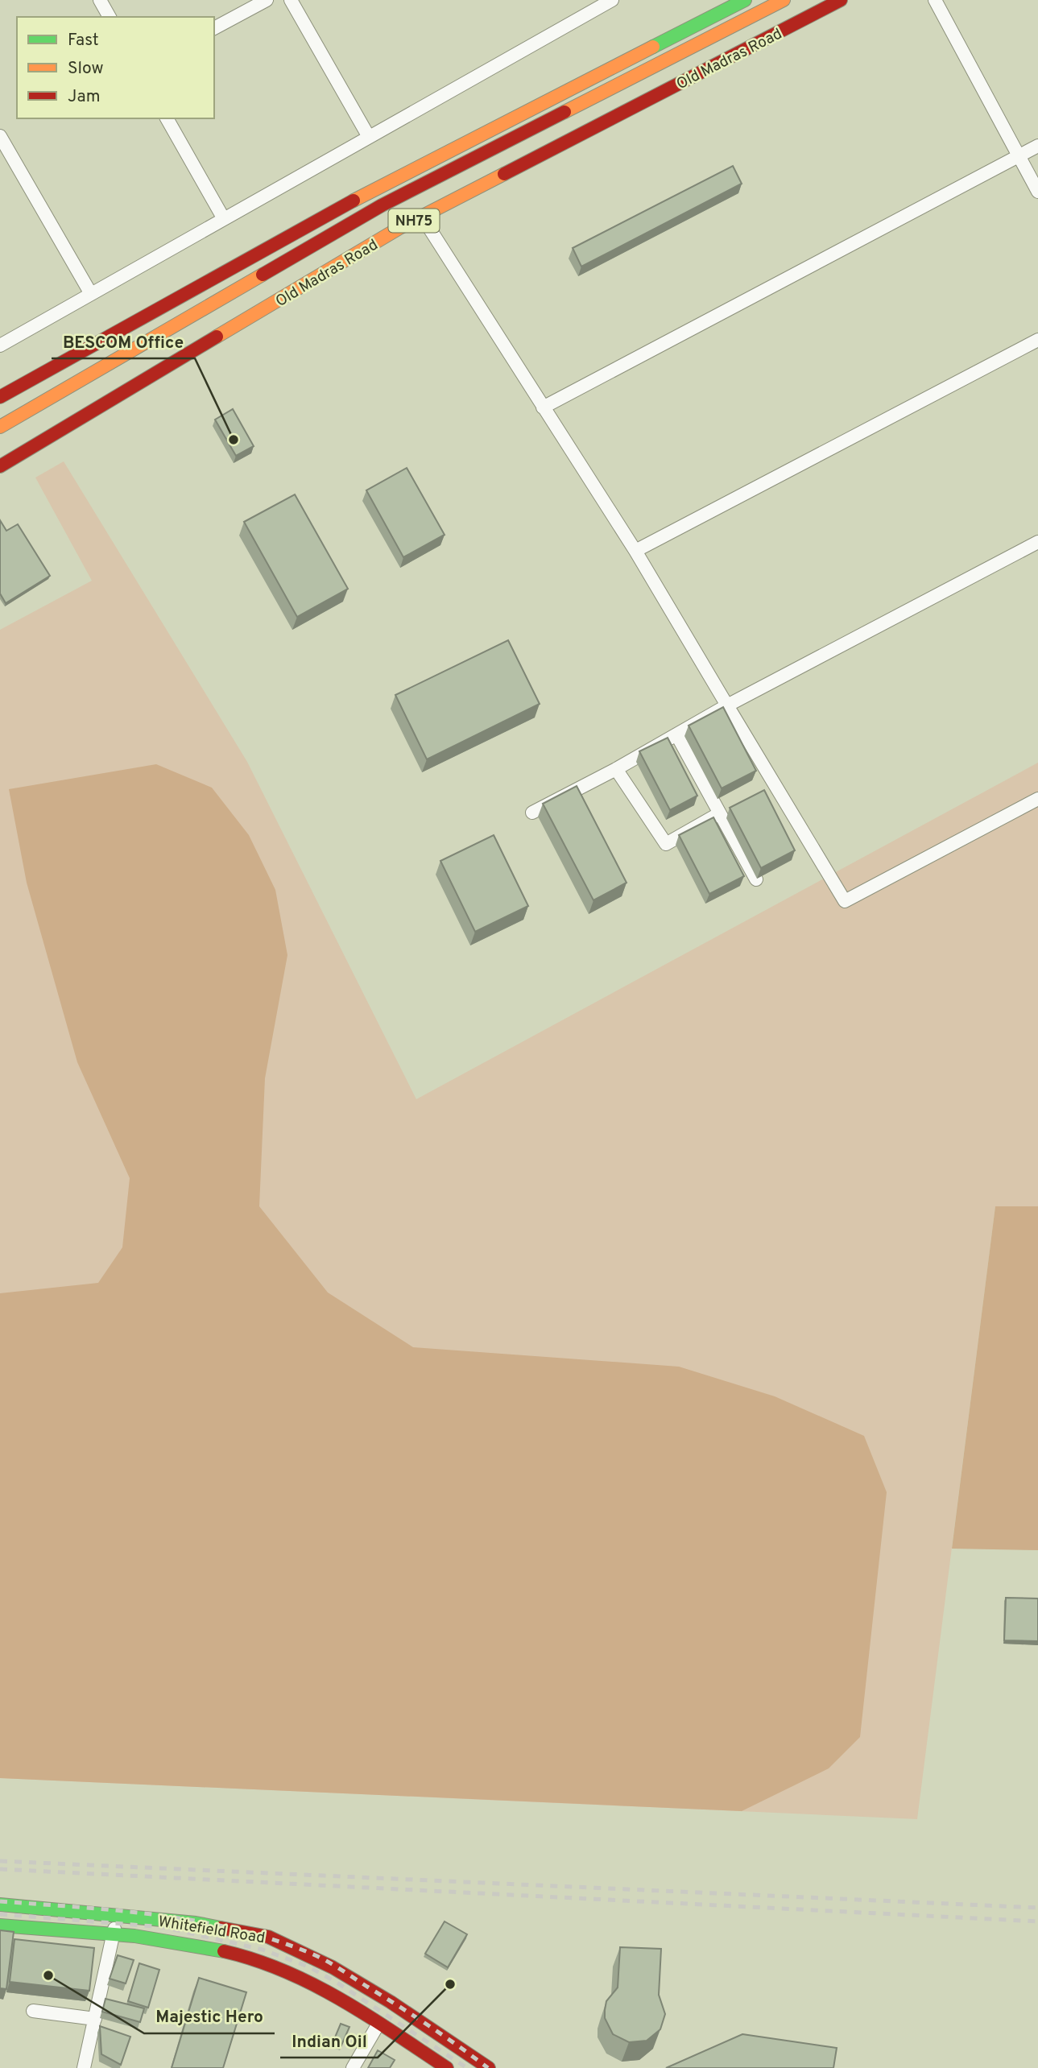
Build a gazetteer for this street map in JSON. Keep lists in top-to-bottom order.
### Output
{
  "streets": {
    "main road": ["Old Madras Road", "NH75", "Whitefield Road"]
  },
  "places": ["BESCOM Office", "Majestic Hero", "Indian Oil"],
  "legend": ["Fast", "Slow", "Jam"]
}
